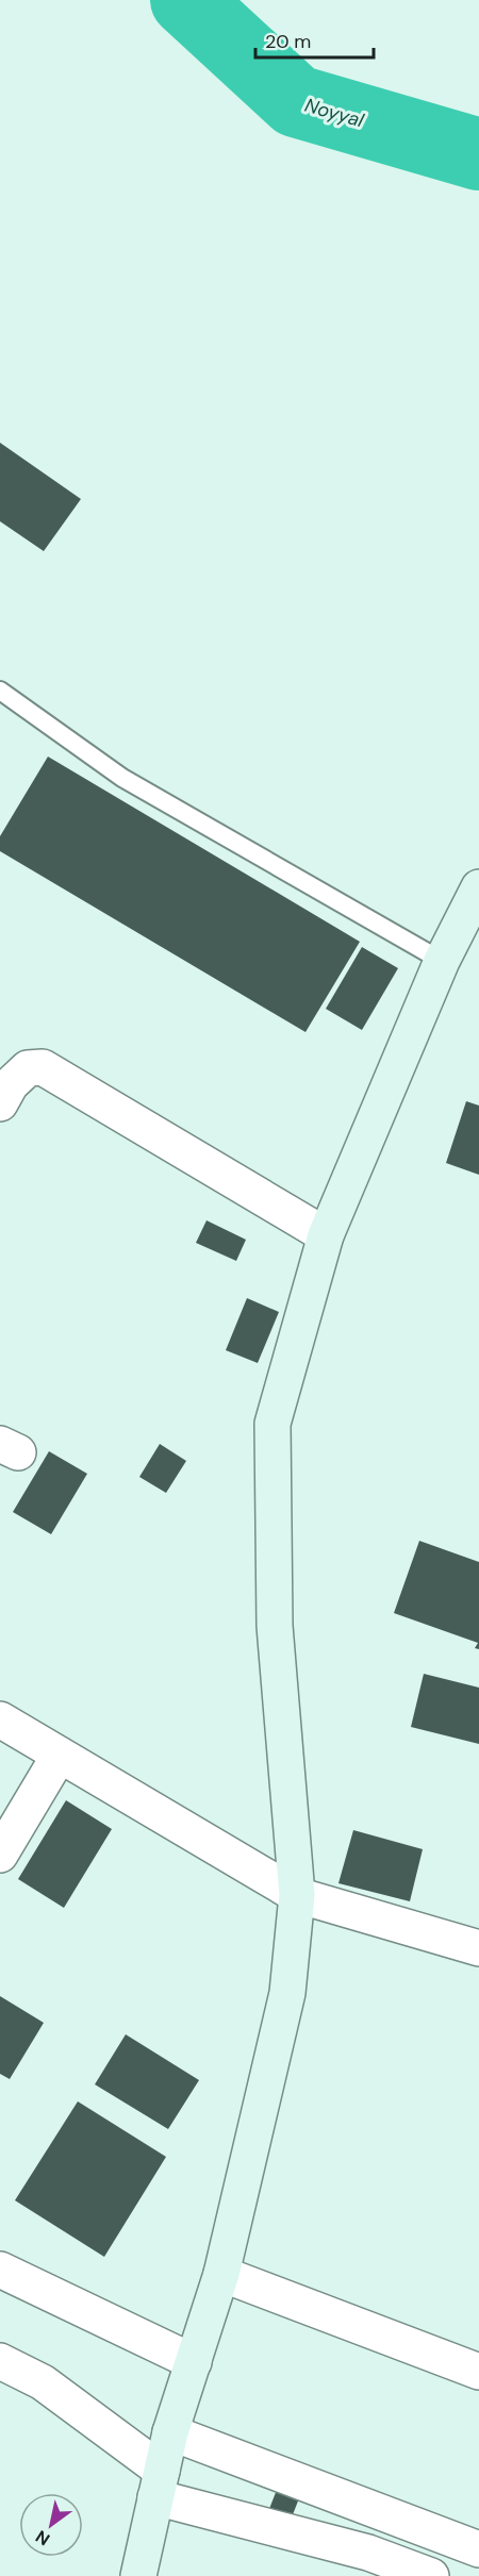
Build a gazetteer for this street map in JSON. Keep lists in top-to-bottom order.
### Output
{
  "water": ["Noyyal"],
  "scale_bar": "20 m",
  "north": "bottom left"
}
